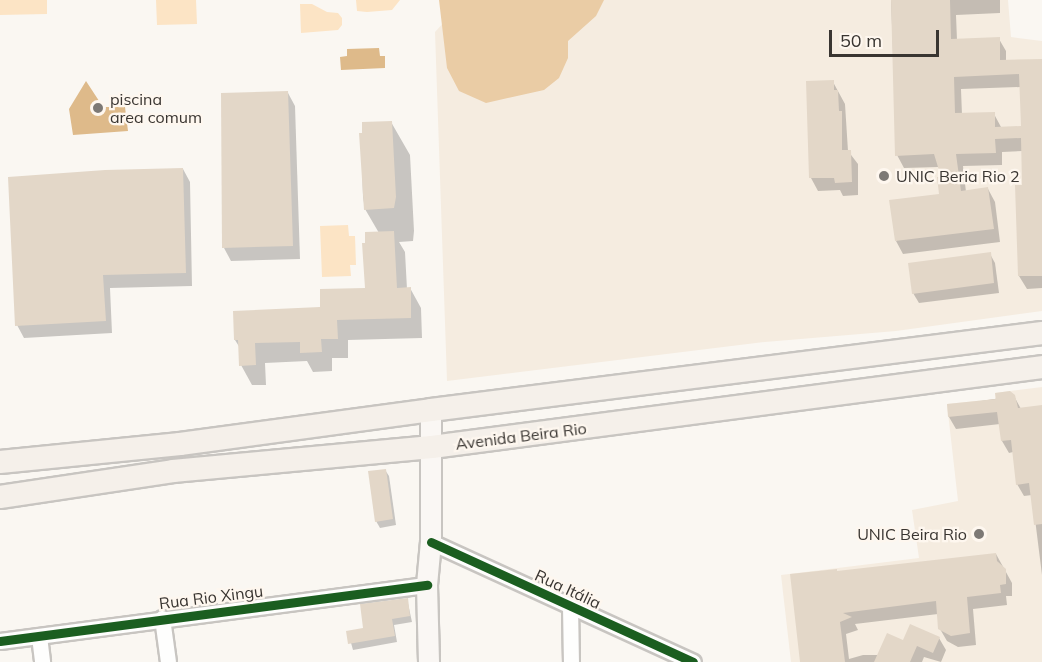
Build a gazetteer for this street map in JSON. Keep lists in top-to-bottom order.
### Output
{
  "streets": {
    "main road": ["Avenida Beira Rio"],
    "street": ["Rua Itália", "Rua Rio Xingu"]
  },
  "places": ["piscina area comum", "UNIC Beria Rio 2", "UNIC Beira Rio"],
  "scale_bar": "50 m"
}
